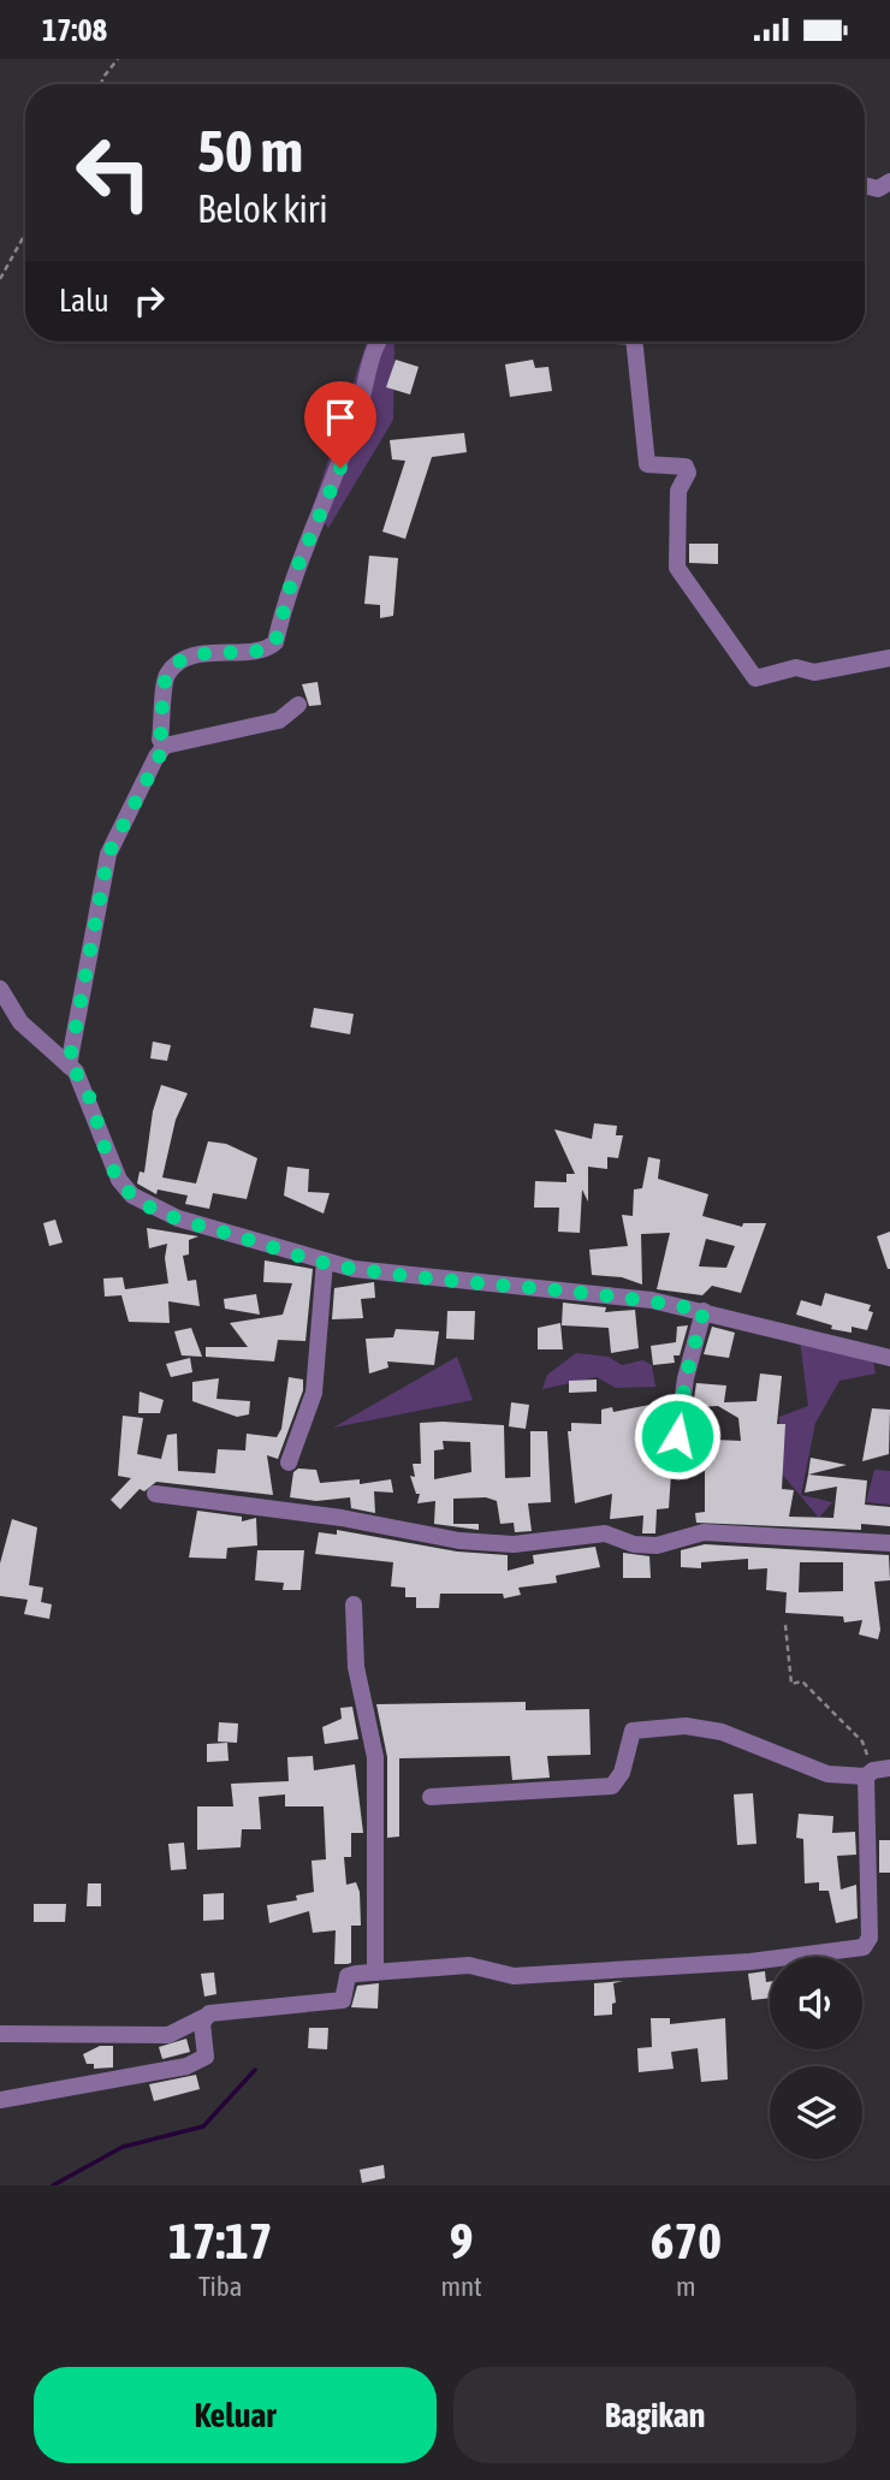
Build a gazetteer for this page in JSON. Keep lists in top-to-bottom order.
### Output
{
  "page": {
    "status": "17:08",
    "turn": ["50 m", "Belok kiri"],
    "then": "Lalu",
    "eta": [
      "17:17",
      "Tiba",
      "9",
      "mnt",
      "670",
      "m"
    ],
    "buttons": ["Keluar", "Bagikan"]
  }
}
